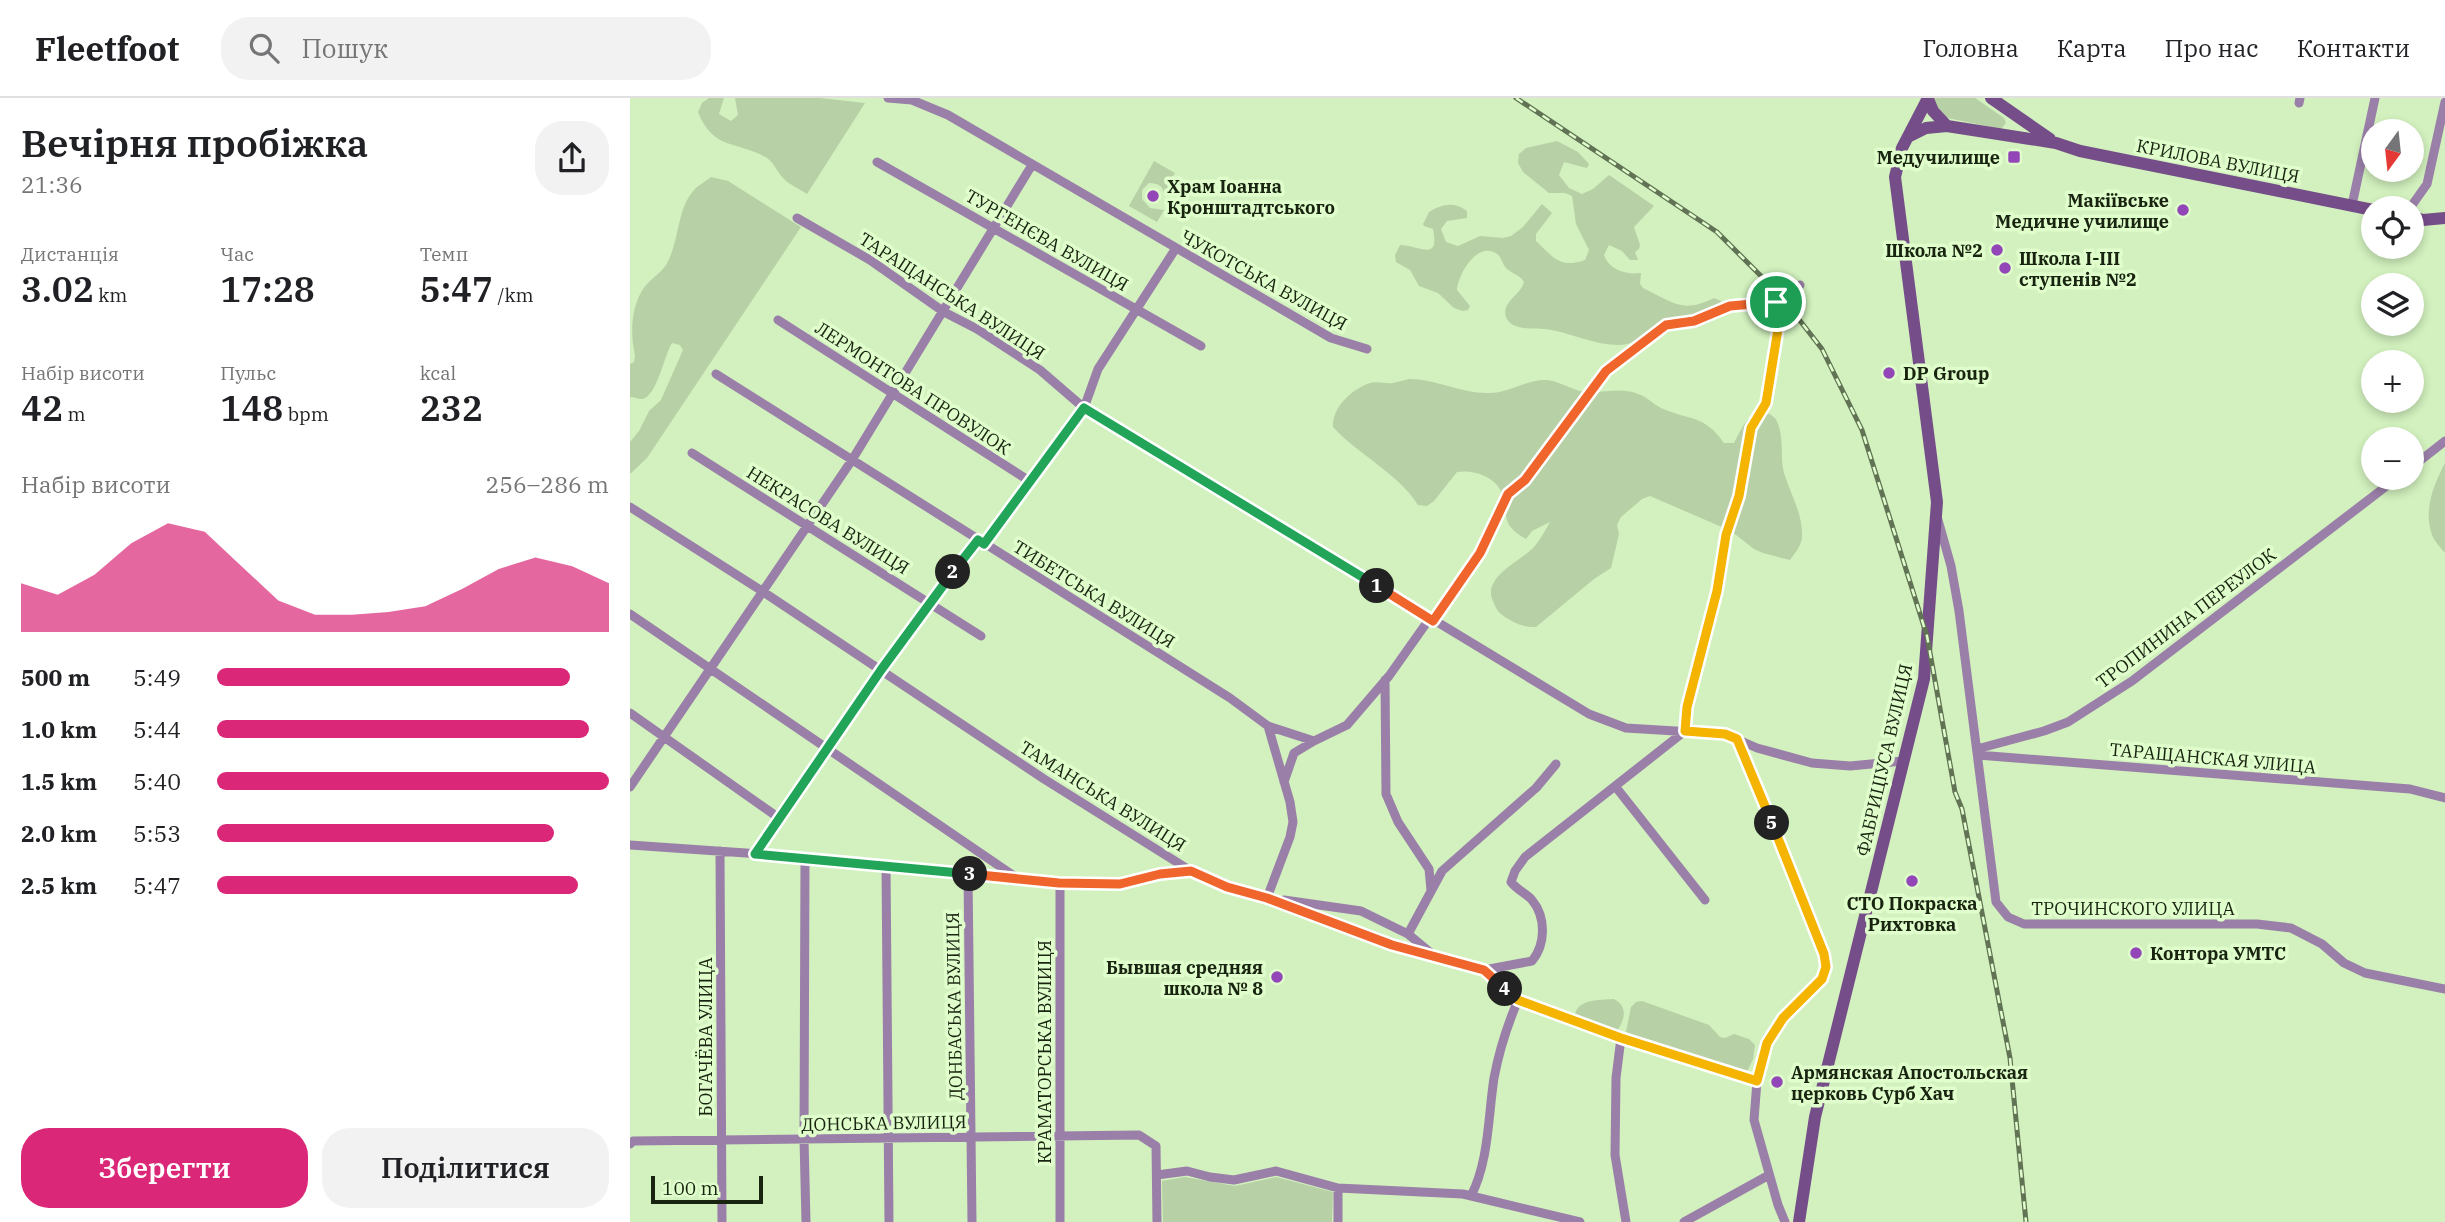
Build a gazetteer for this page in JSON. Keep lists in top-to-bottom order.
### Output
{
  "streets": {
    "main road": ["КРИЛОВА ВУЛИЦЯ", "ФАБРИЦІУСА ВУЛИЦЯ"],
    "street": [
      "ТУРГЕНЄВА ВУЛИЦЯ",
      "ЧУКОТСЬКА ВУЛИЦЯ",
      "ТАРАЩАНСЬКА ВУЛИЦЯ",
      "ЛЕРМОНТОВА ПРОВУЛОК",
      "НЕКРАСОВА ВУЛИЦЯ",
      "ТИБЕТСЬКА ВУЛИЦЯ",
      "ТРОПИНИНА ПЕРЕУЛОК",
      "ТАРАЩАНСКАЯ УЛИЦА",
      "ТАМАНСЬКА ВУЛИЦЯ",
      "ТРОЧИНСКОГО УЛИЦА",
      "ДОНБАСЬКА ВУЛИЦЯ",
      "БОГАЧЁВА УЛИЦА",
      "КРАМАТОРСЬКА ВУЛИЦЯ",
      "ДОНСЬКА ВУЛИЦЯ"
    ]
  },
  "crossings": [
    ["ТАРАЩАНСЬКА ВУЛИЦЯ", "ФАБРИЦІУСА ВУЛИЦЯ"],
    ["ТРОПИНИНА ПЕРЕУЛОК", "ТАРАЩАНСКАЯ УЛИЦА"],
    ["ТРОПИНИНА ПЕРЕУЛОК", "ТРОЧИНСКОГО УЛИЦА"],
    ["ТАРАЩАНСКАЯ УЛИЦА", "ТРОЧИНСКОГО УЛИЦА"],
    ["ФАБРИЦІУСА ВУЛИЦЯ", "ТРОЧИНСКОГО УЛИЦА"],
    ["ДОНБАСЬКА ВУЛИЦЯ", "ДОНСЬКА ВУЛИЦЯ"],
    ["БОГАЧЁВА УЛИЦА", "ДОНСЬКА ВУЛИЦЯ"],
    ["КРАМАТОРСЬКА ВУЛИЦЯ", "ДОНСЬКА ВУЛИЦЯ"]
  ],
  "places": {
    "transit": ["Медучилище"],
    "other": [
      "Храм Іоанна Кронштадтського",
      "Макіївське Медичне училище",
      "Школа №2",
      "Школа I-III ступенів №2",
      "DP Group",
      "СТО Покраска Рихтовка",
      "Контора УМТС",
      "Бывшая средняя школа № 8",
      "Армянская Апостольская церковь Сурб Хач"
    ]
  },
  "scale_bar": "100 m",
  "north": "bottom",
  "page": {
    "header": "Fleetfoot",
    "search": "Пошук",
    "nav": [
      "Головна",
      "Карта",
      "Про нас",
      "Контакти"
    ],
    "heading": ["Вечірня пробіжка", "21:36"],
    "map_buttons": ["+", "−"],
    "stats": [
      ["Дистанція", "3.02 km"],
      ["Час", "17:28"],
      ["Темп", "5:47 /km"],
      ["Набір висоти", "42 m"],
      ["Пульс", "148 bpm"],
      ["kcal", "232"]
    ],
    "chart": ["Набір висоти", "256–286 m"],
    "pins": [
      "2",
      "1",
      "5",
      "3",
      "4"
    ],
    "list": [
      {
        "name": "500 m",
        "note": "5:49"
      },
      {
        "name": "1.0 km",
        "note": "5:44"
      },
      {
        "name": "1.5 km",
        "note": "5:40"
      },
      {
        "name": "2.0 km",
        "note": "5:53"
      },
      {
        "name": "2.5 km",
        "note": "5:47"
      }
    ],
    "buttons": ["Зберегти", "Поділитися"],
    "scale": "100 m"
  }
}
